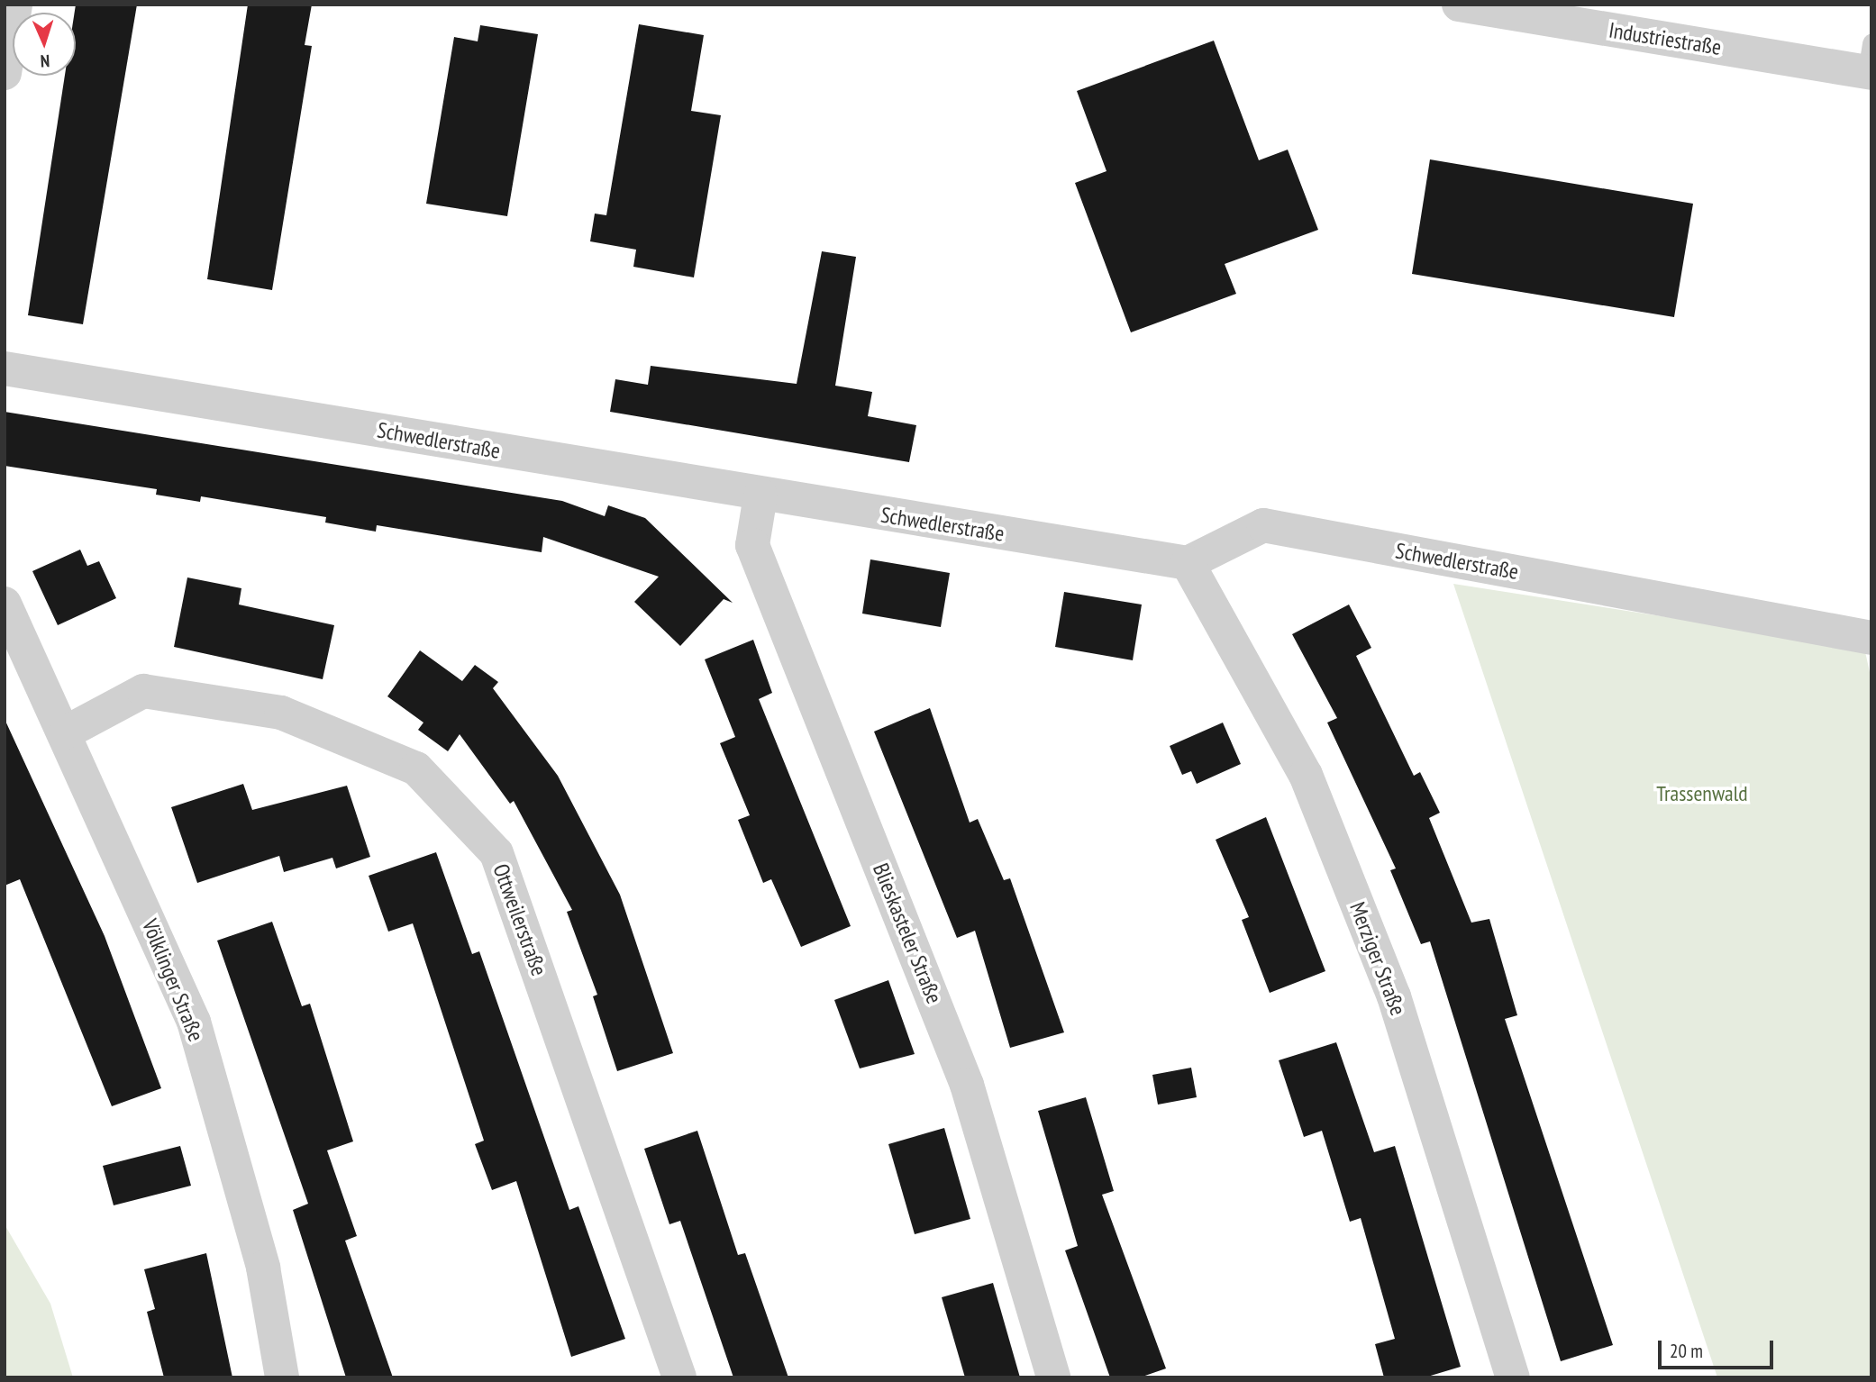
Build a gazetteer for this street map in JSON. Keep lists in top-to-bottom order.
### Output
{
  "streets": {
    "street": [
      "Industriestraße",
      "Schwedlerstraße",
      "Ottweilerstraße",
      "Blieskasteler Straße",
      "Merziger Straße",
      "Völklinger Straße"
    ]
  },
  "crossings": [
    ["Schwedlerstraße", "Blieskasteler Straße"],
    ["Schwedlerstraße", "Merziger Straße"],
    ["Ottweilerstraße", "Völklinger Straße"]
  ],
  "parks": ["Trassenwald"],
  "scale_bar": "20 m",
  "north": "bottom"
}
